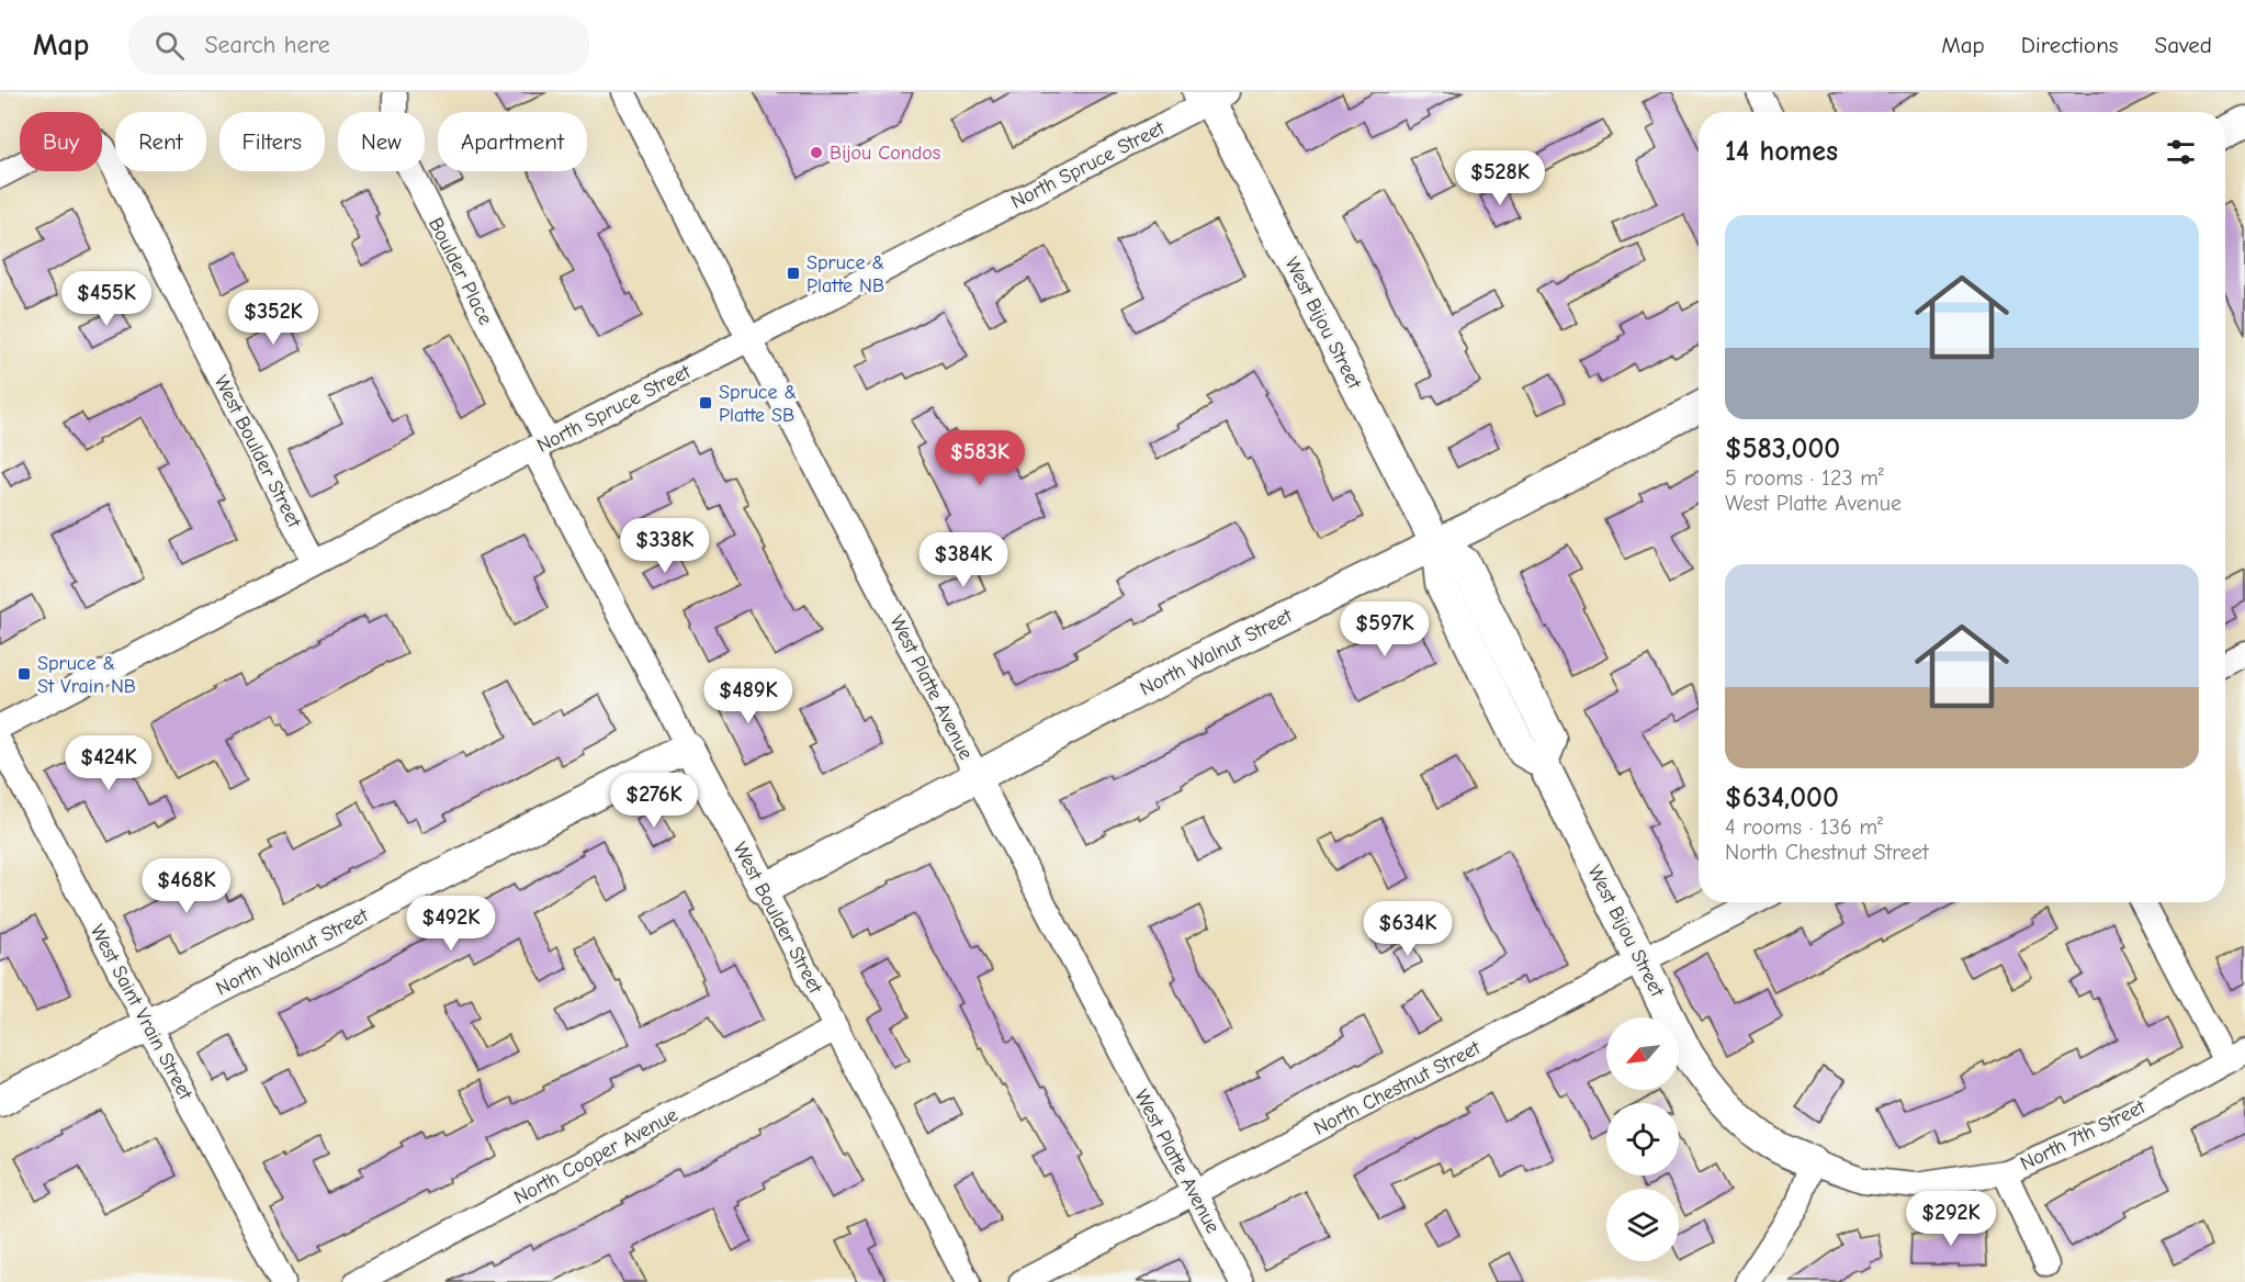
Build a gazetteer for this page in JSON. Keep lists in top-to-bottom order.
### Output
{
  "streets": {
    "main road": ["West Bijou Street", "West Boulder Street", "North Walnut Street"],
    "street": [
      "North Spruce Street",
      "Boulder Place",
      "West Platte Avenue",
      "West Saint Vrain Street",
      "North Chestnut Street",
      "North 7th Street",
      "North Cooper Avenue"
    ]
  },
  "crossings": [
    ["North Spruce Street", "Boulder Place"],
    ["North Spruce Street", "West Bijou Street"],
    ["North Spruce Street", "West Boulder Street"],
    ["North Spruce Street", "West Platte Avenue"],
    ["Boulder Place", "West Boulder Street"],
    ["West Bijou Street", "North Walnut Street"],
    ["West Bijou Street", "North Chestnut Street"],
    ["West Bijou Street", "North 7th Street"],
    ["West Boulder Street", "North Walnut Street"],
    ["West Boulder Street", "North Cooper Avenue"],
    ["North Walnut Street", "West Platte Avenue"],
    ["North Walnut Street", "West Saint Vrain Street"],
    ["West Platte Avenue", "North Chestnut Street"]
  ],
  "places": {
    "other": ["Bijou Condos"],
    "transit": ["Spruce & Platte NB", "Spruce & Platte SB", "Spruce & St Vrain NB"]
  },
  "north": "bottom left",
  "page": {
    "header": "Map",
    "search": "Search here",
    "nav": ["Map", "Directions", "Saved"],
    "chip": [
      "Buy",
      "Rent",
      "Filters",
      "New",
      "Apartment"
    ],
    "heading": "14 homes",
    "price": [
      "$528K",
      "$455K",
      "$352K",
      "$583K",
      "$338K",
      "$384K",
      "$597K",
      "$489K",
      "$424K",
      "$276K",
      "$468K",
      "$492K",
      "$634K",
      "$292K"
    ],
    "list": [
      {
        "name": "$583,000",
        "note": "5 rooms · 123 m² · West Platte Avenue"
      },
      {
        "name": "$634,000",
        "note": "4 rooms · 136 m² · North Chestnut Street"
      }
    ]
  }
}
